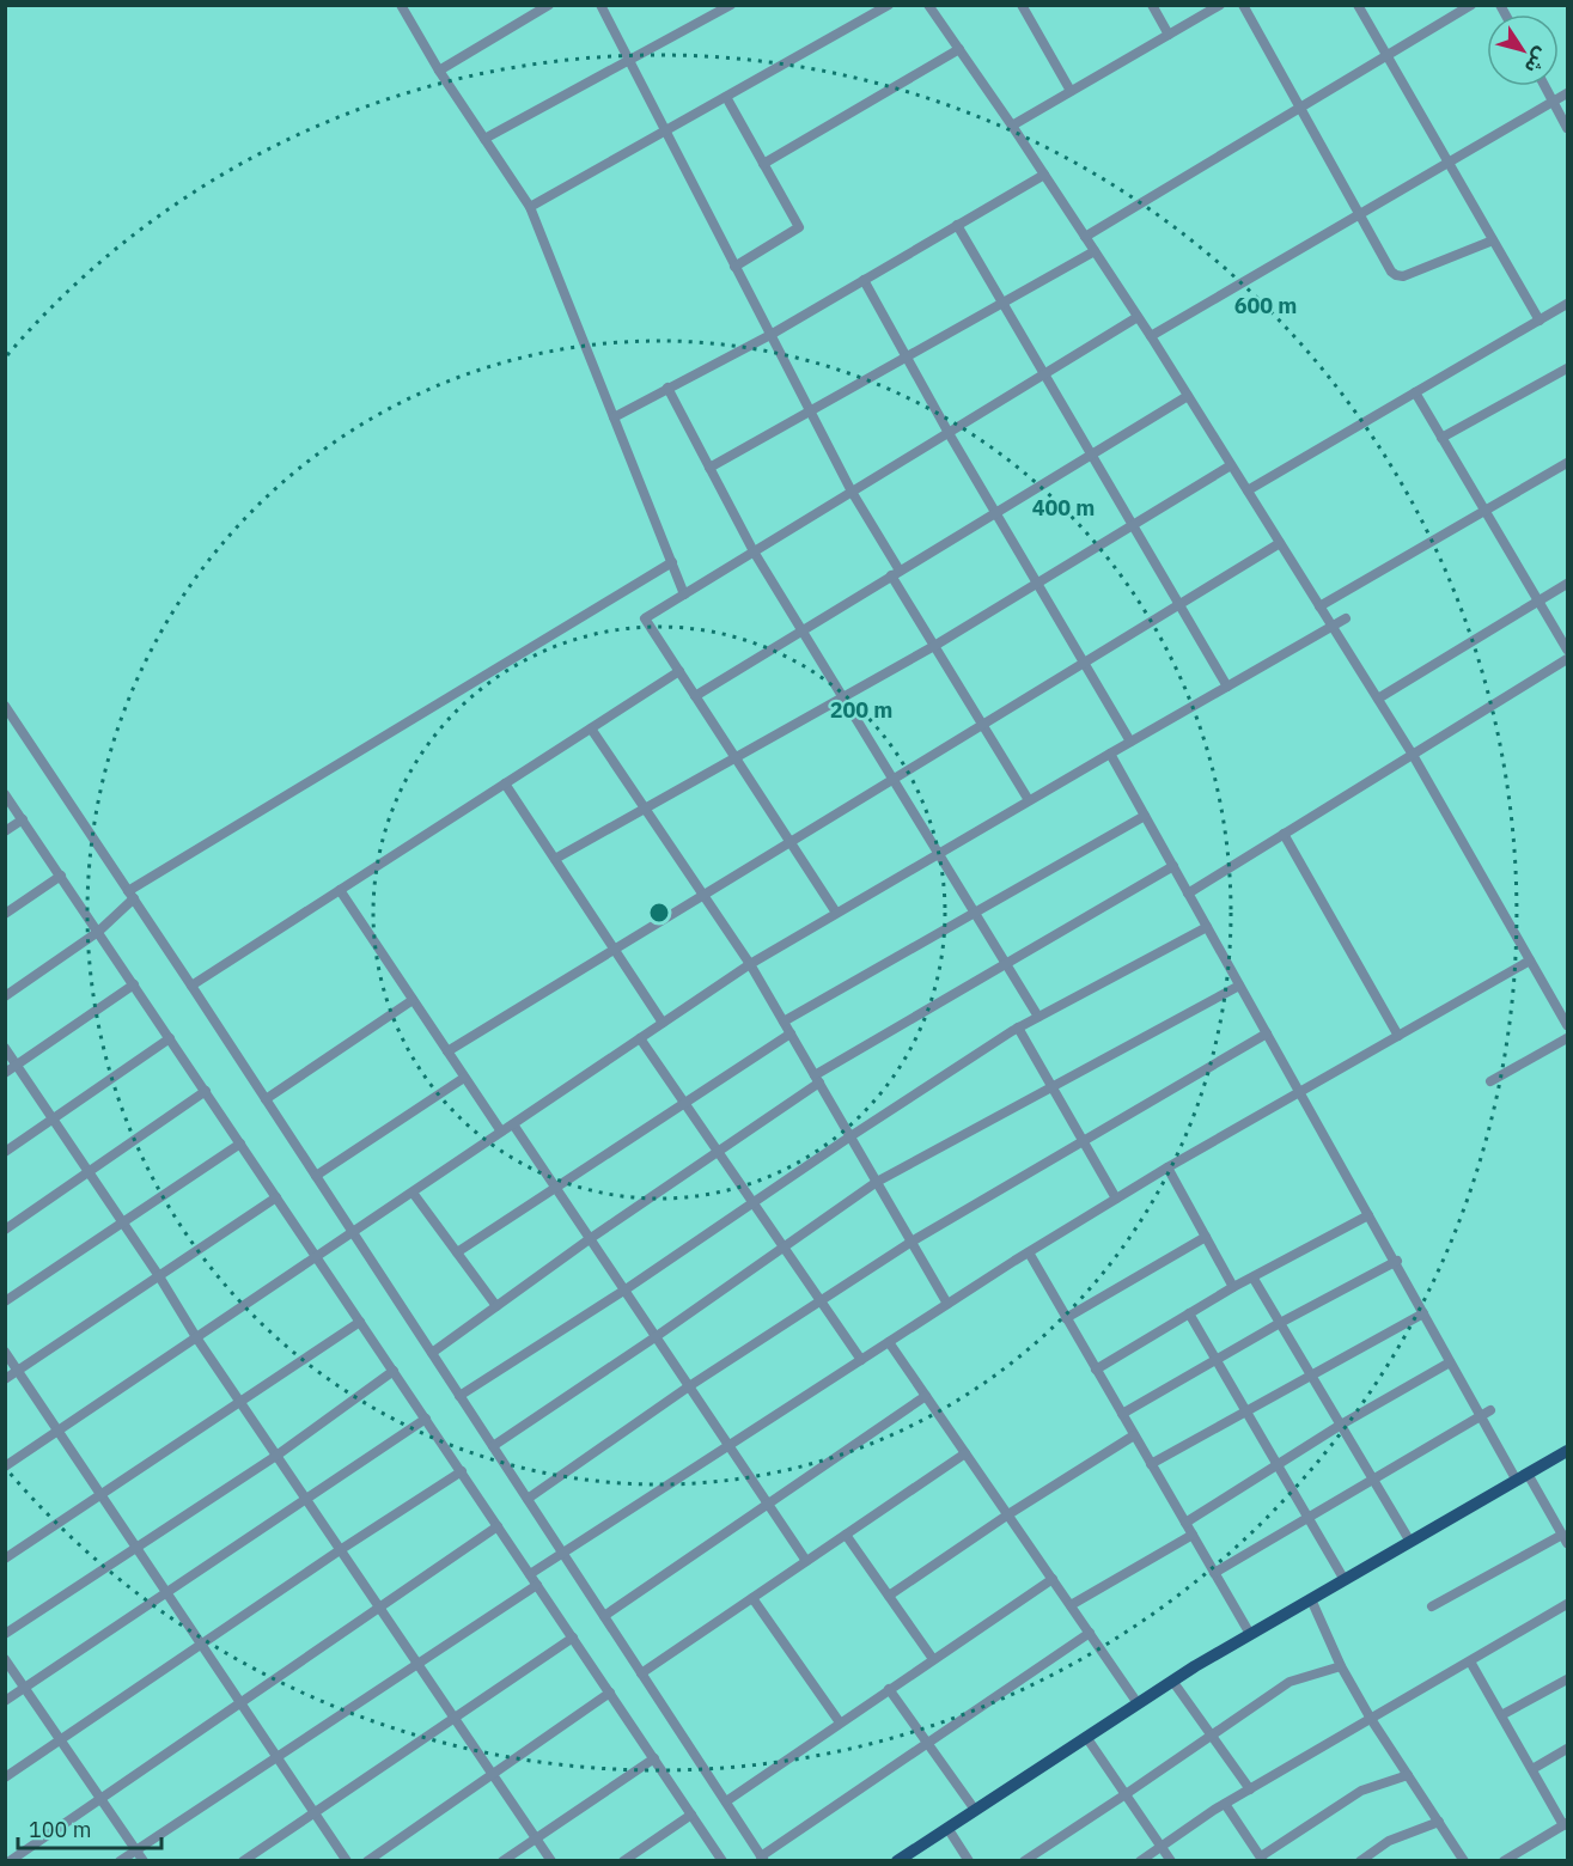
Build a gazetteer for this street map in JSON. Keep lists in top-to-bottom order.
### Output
{
  "scale_bar": "100 m",
  "north": "bottom right",
  "rings": ["600 m", "400 m", "200 m"]
}
